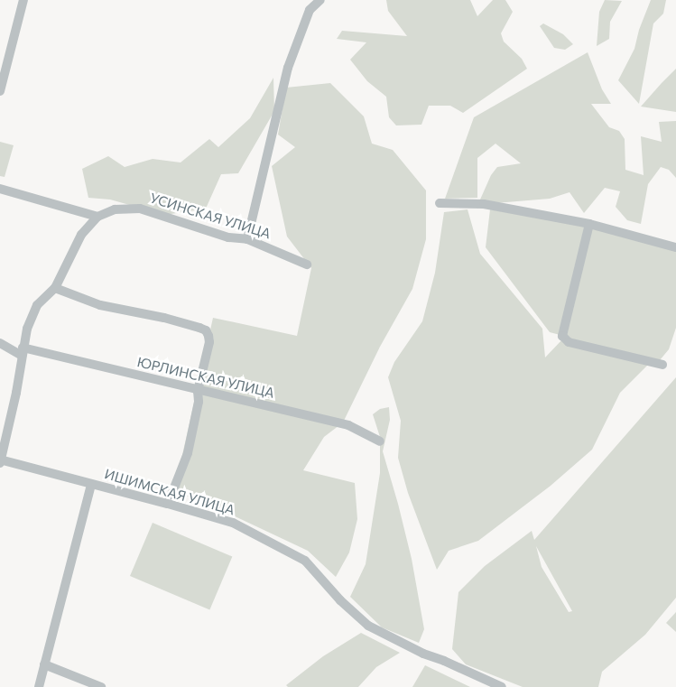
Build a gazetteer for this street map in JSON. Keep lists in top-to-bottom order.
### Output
{
  "streets": {
    "street": ["УСИНСКАЯ УЛИЦА", "ЮРЛИНСКАЯ УЛИЦА", "ИШИМСКАЯ УЛИЦА"]
  }
}
